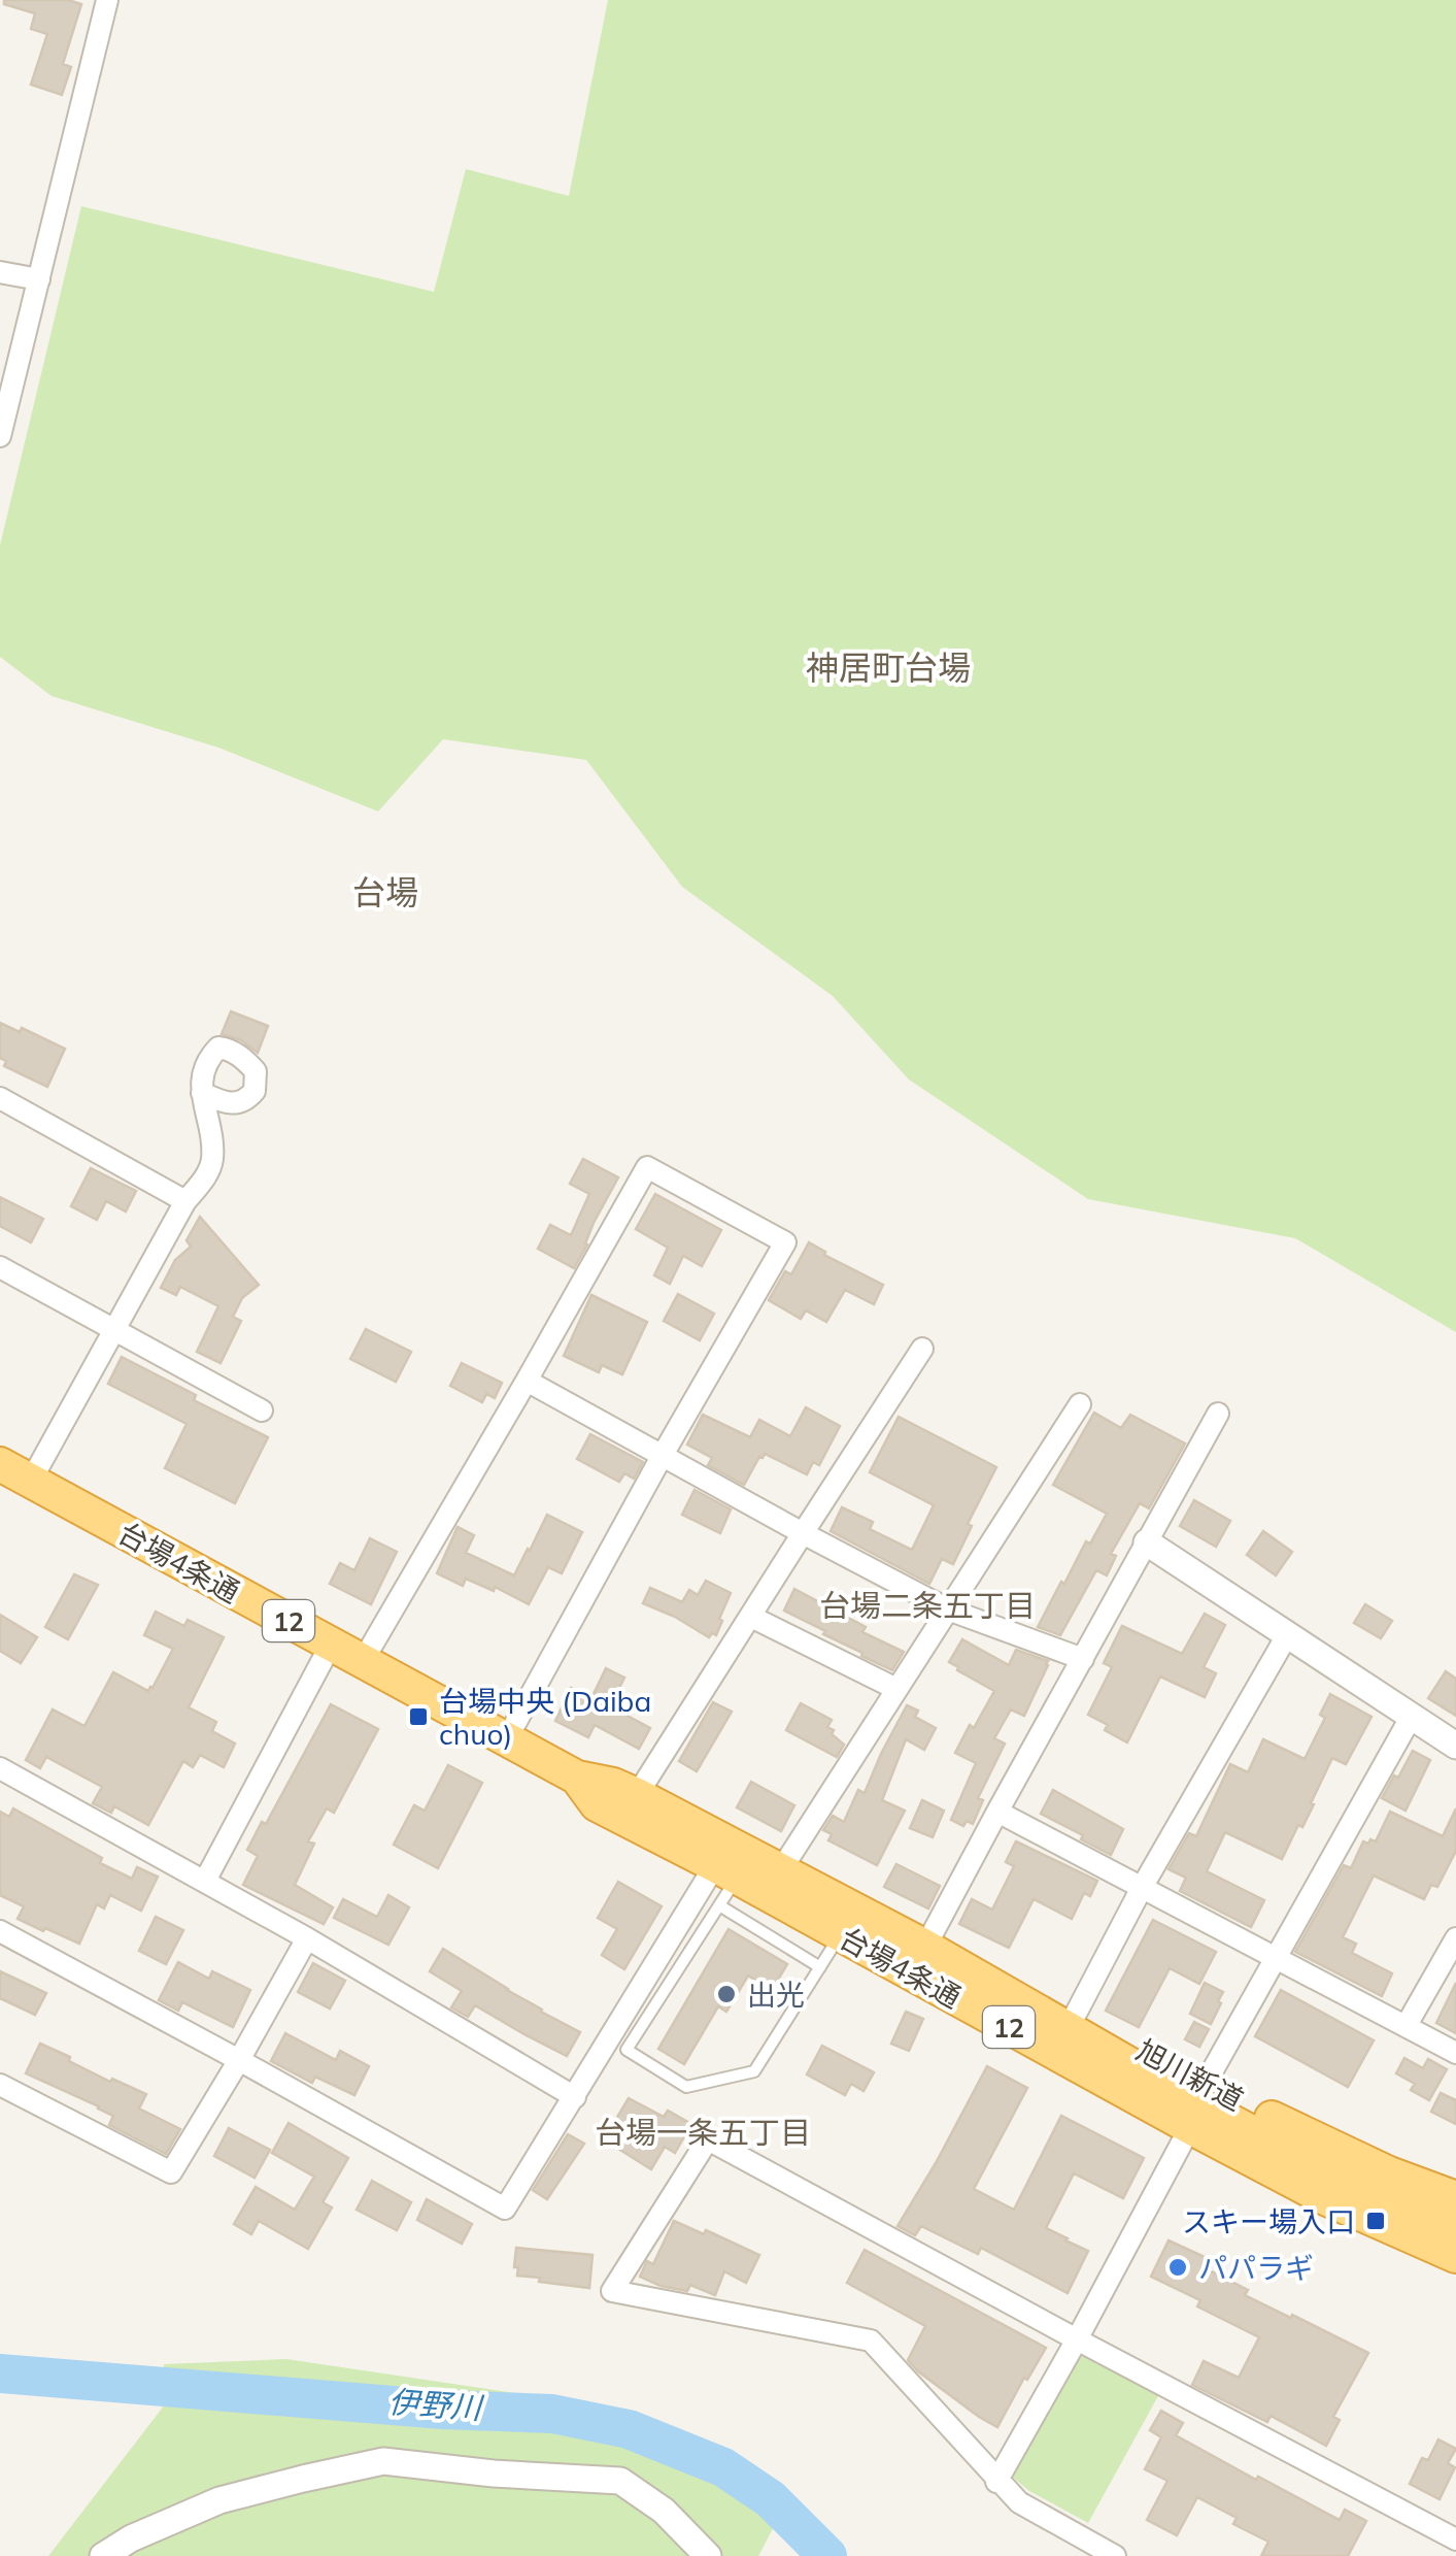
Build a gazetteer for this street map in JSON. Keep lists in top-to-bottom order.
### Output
{
  "streets": {
    "highway": ["台場4条通", "12", "旭川新道"]
  },
  "crossings": [
    ["台場4条通", "旭川新道"]
  ],
  "districts": [
    "神居町台場",
    "台場",
    "台場二条五丁目",
    "台場一条五丁目"
  ],
  "water": ["伊野川"],
  "places": {
    "transit": ["台場中央 (Daiba chuo)", "スキー場入口"],
    "other": ["出光", "パパラギ"]
  }
}
